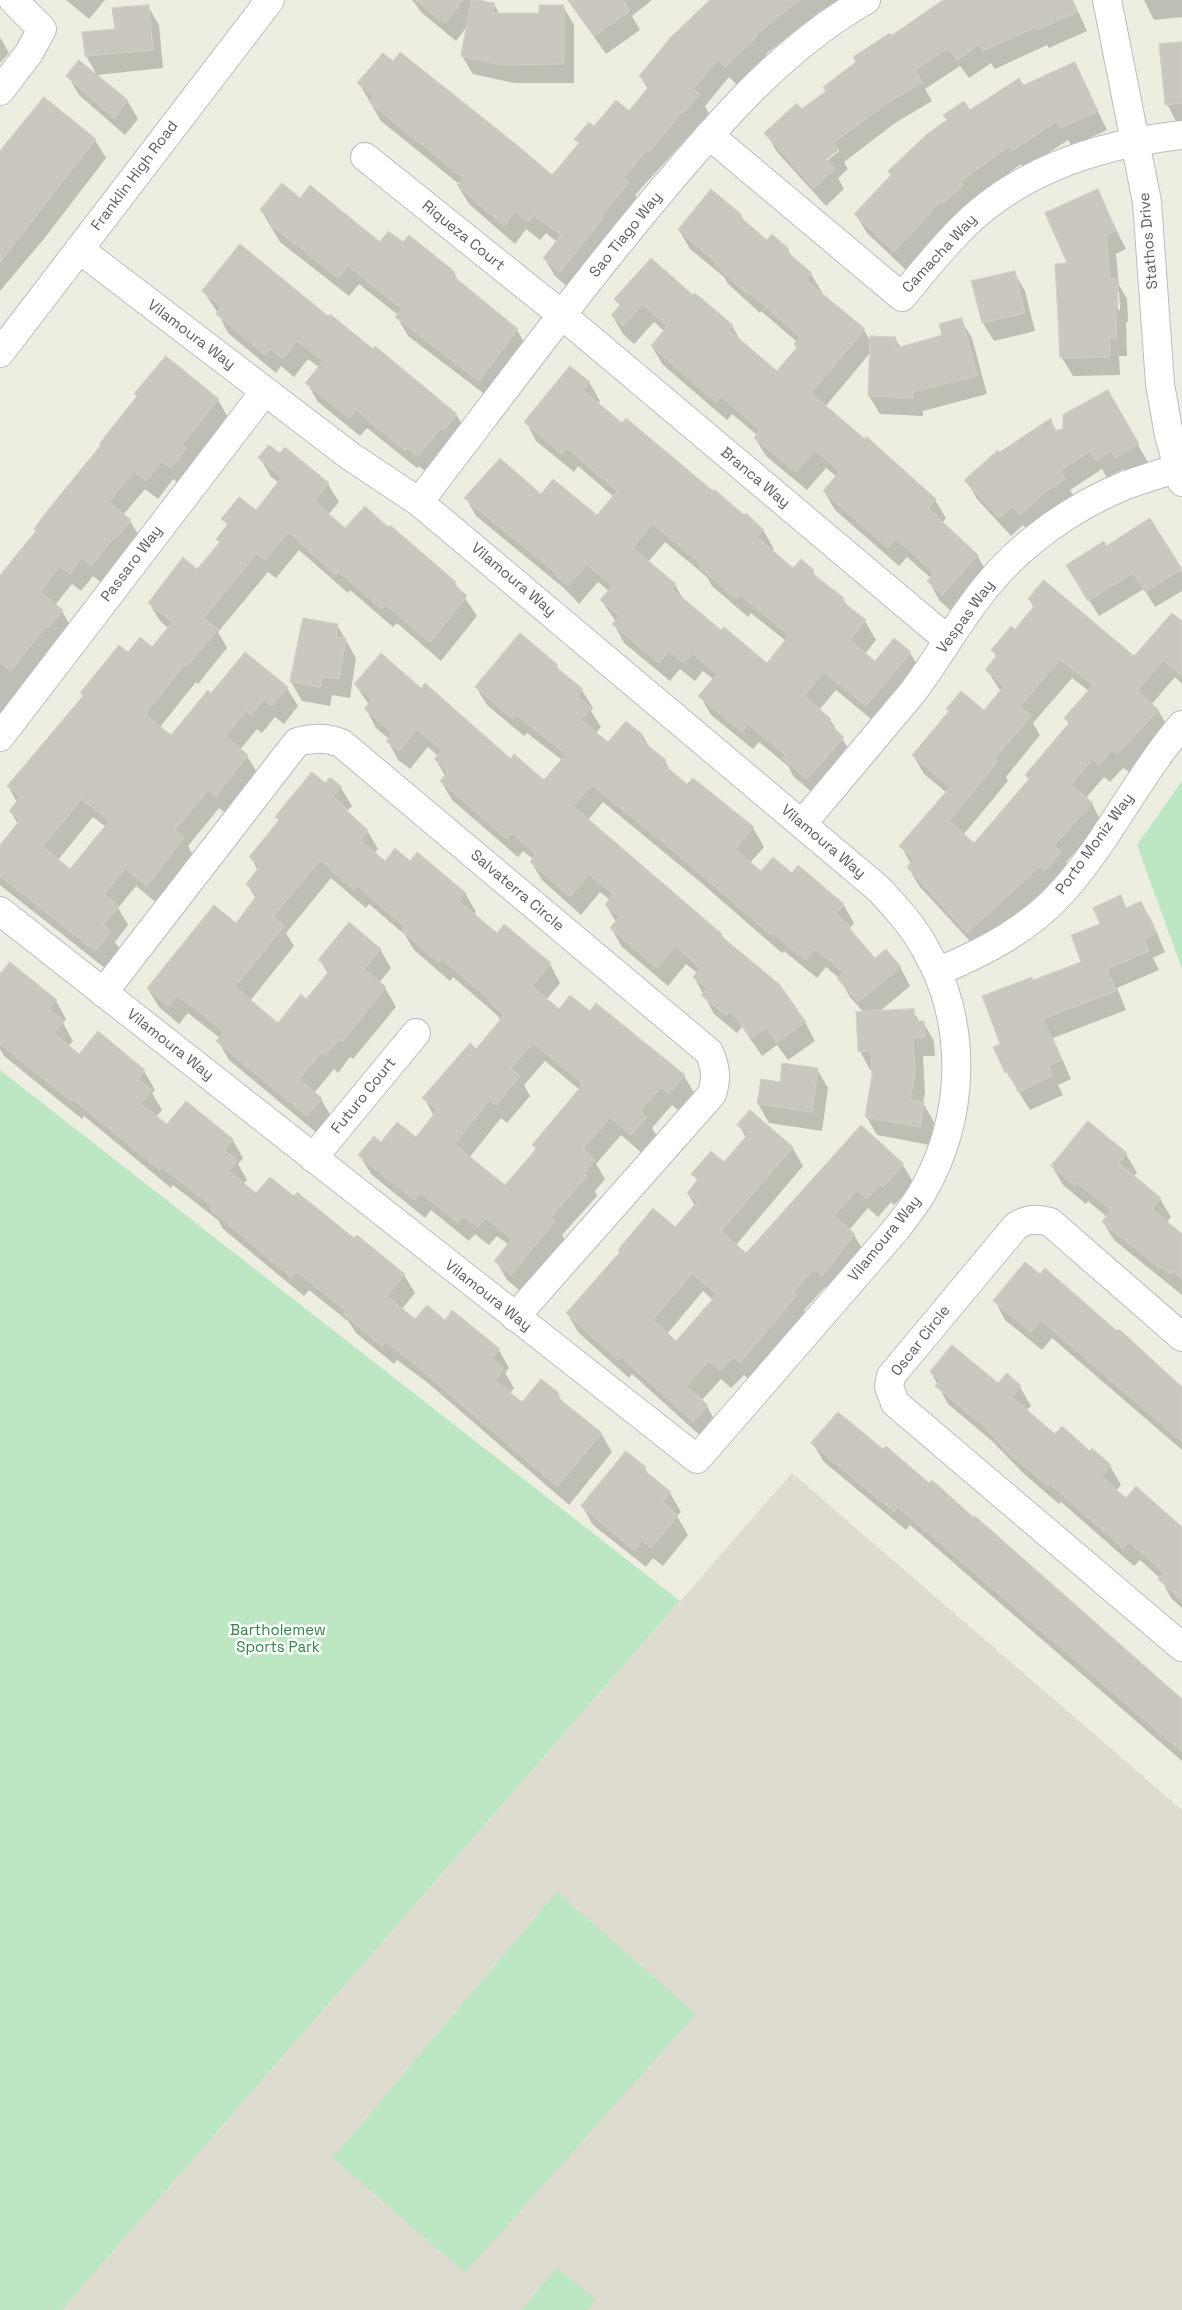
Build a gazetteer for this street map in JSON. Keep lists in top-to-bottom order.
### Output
{
  "streets": {
    "street": [
      "Franklin High Road",
      "Sao Tiago Way",
      "Riqueza Court",
      "Stathos Drive",
      "Camacha Way",
      "Vilamoura Way",
      "Branca Way",
      "Passaro Way",
      "Vespas Way",
      "Porto Moniz Way",
      "Salvaterra Circle",
      "Futuro Court",
      "Oscar Circle"
    ]
  },
  "crossings": [
    ["Franklin High Road", "Vilamoura Way"],
    ["Sao Tiago Way", "Riqueza Court"],
    ["Sao Tiago Way", "Camacha Way"],
    ["Sao Tiago Way", "Vilamoura Way"],
    ["Sao Tiago Way", "Branca Way"],
    ["Riqueza Court", "Branca Way"],
    ["Stathos Drive", "Camacha Way"],
    ["Stathos Drive", "Vespas Way"],
    ["Vilamoura Way", "Passaro Way"],
    ["Vilamoura Way", "Vespas Way"],
    ["Vilamoura Way", "Porto Moniz Way"],
    ["Vilamoura Way", "Salvaterra Circle"],
    ["Vilamoura Way", "Futuro Court"],
    ["Branca Way", "Vespas Way"]
  ],
  "parks": ["Bartholemew Sports Park"]
}
